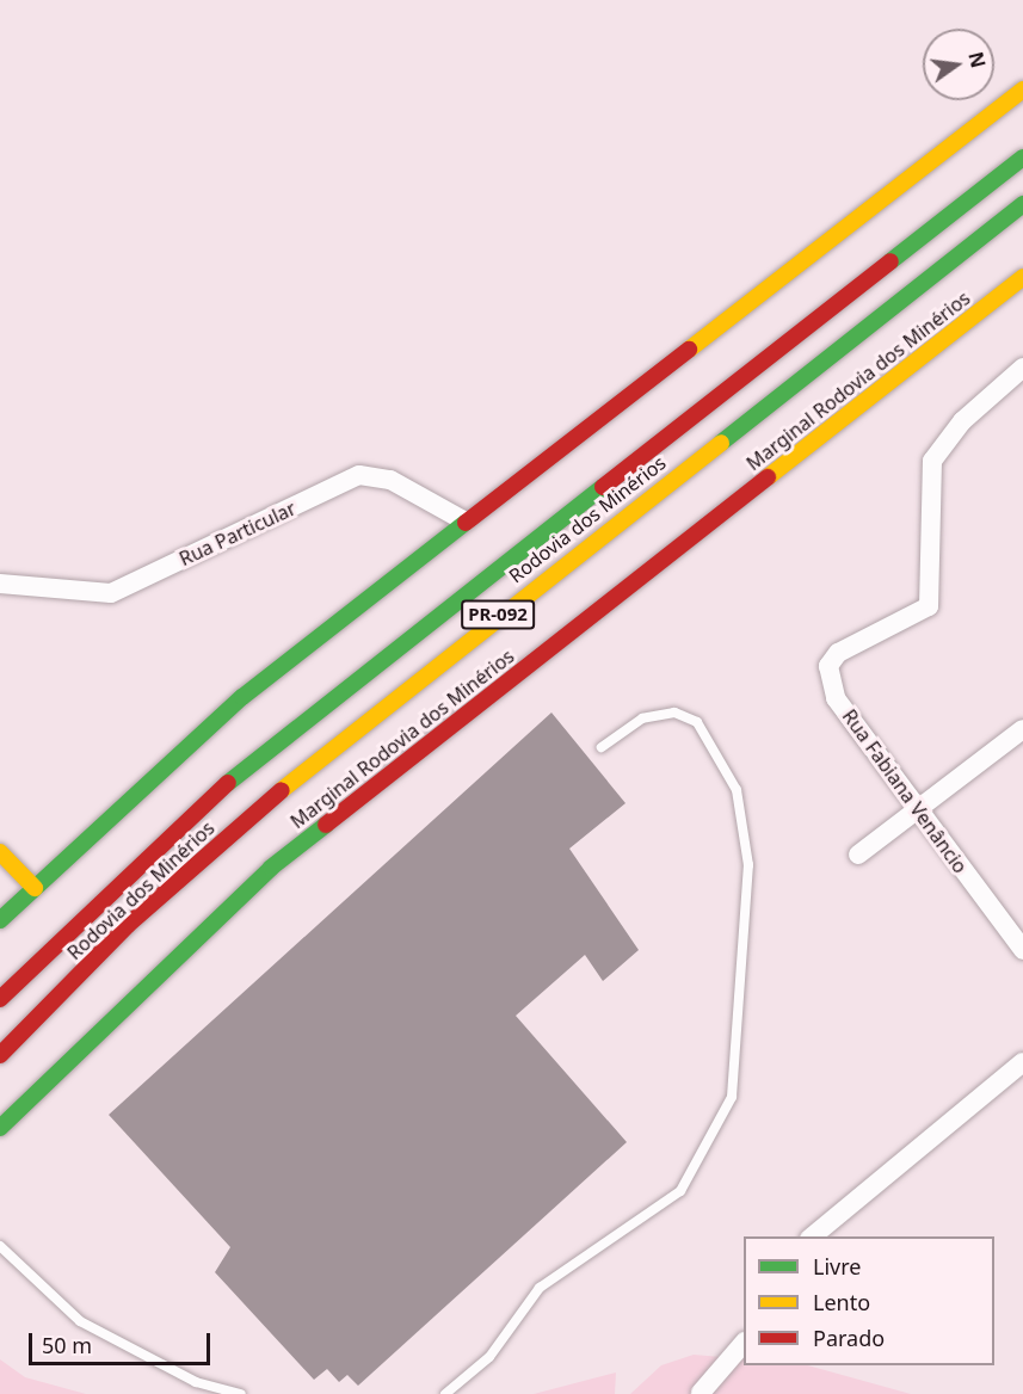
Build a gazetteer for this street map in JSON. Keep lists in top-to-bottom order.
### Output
{
  "streets": {
    "main road": ["Marginal Rodovia dos Minérios", "Rodovia dos Minérios", "PR-092"],
    "street": ["Rua Particular", "Rua Fabiana Venâncio"]
  },
  "legend": ["Livre", "Lento", "Parado"],
  "scale_bar": "50 m",
  "north": "right"
}
